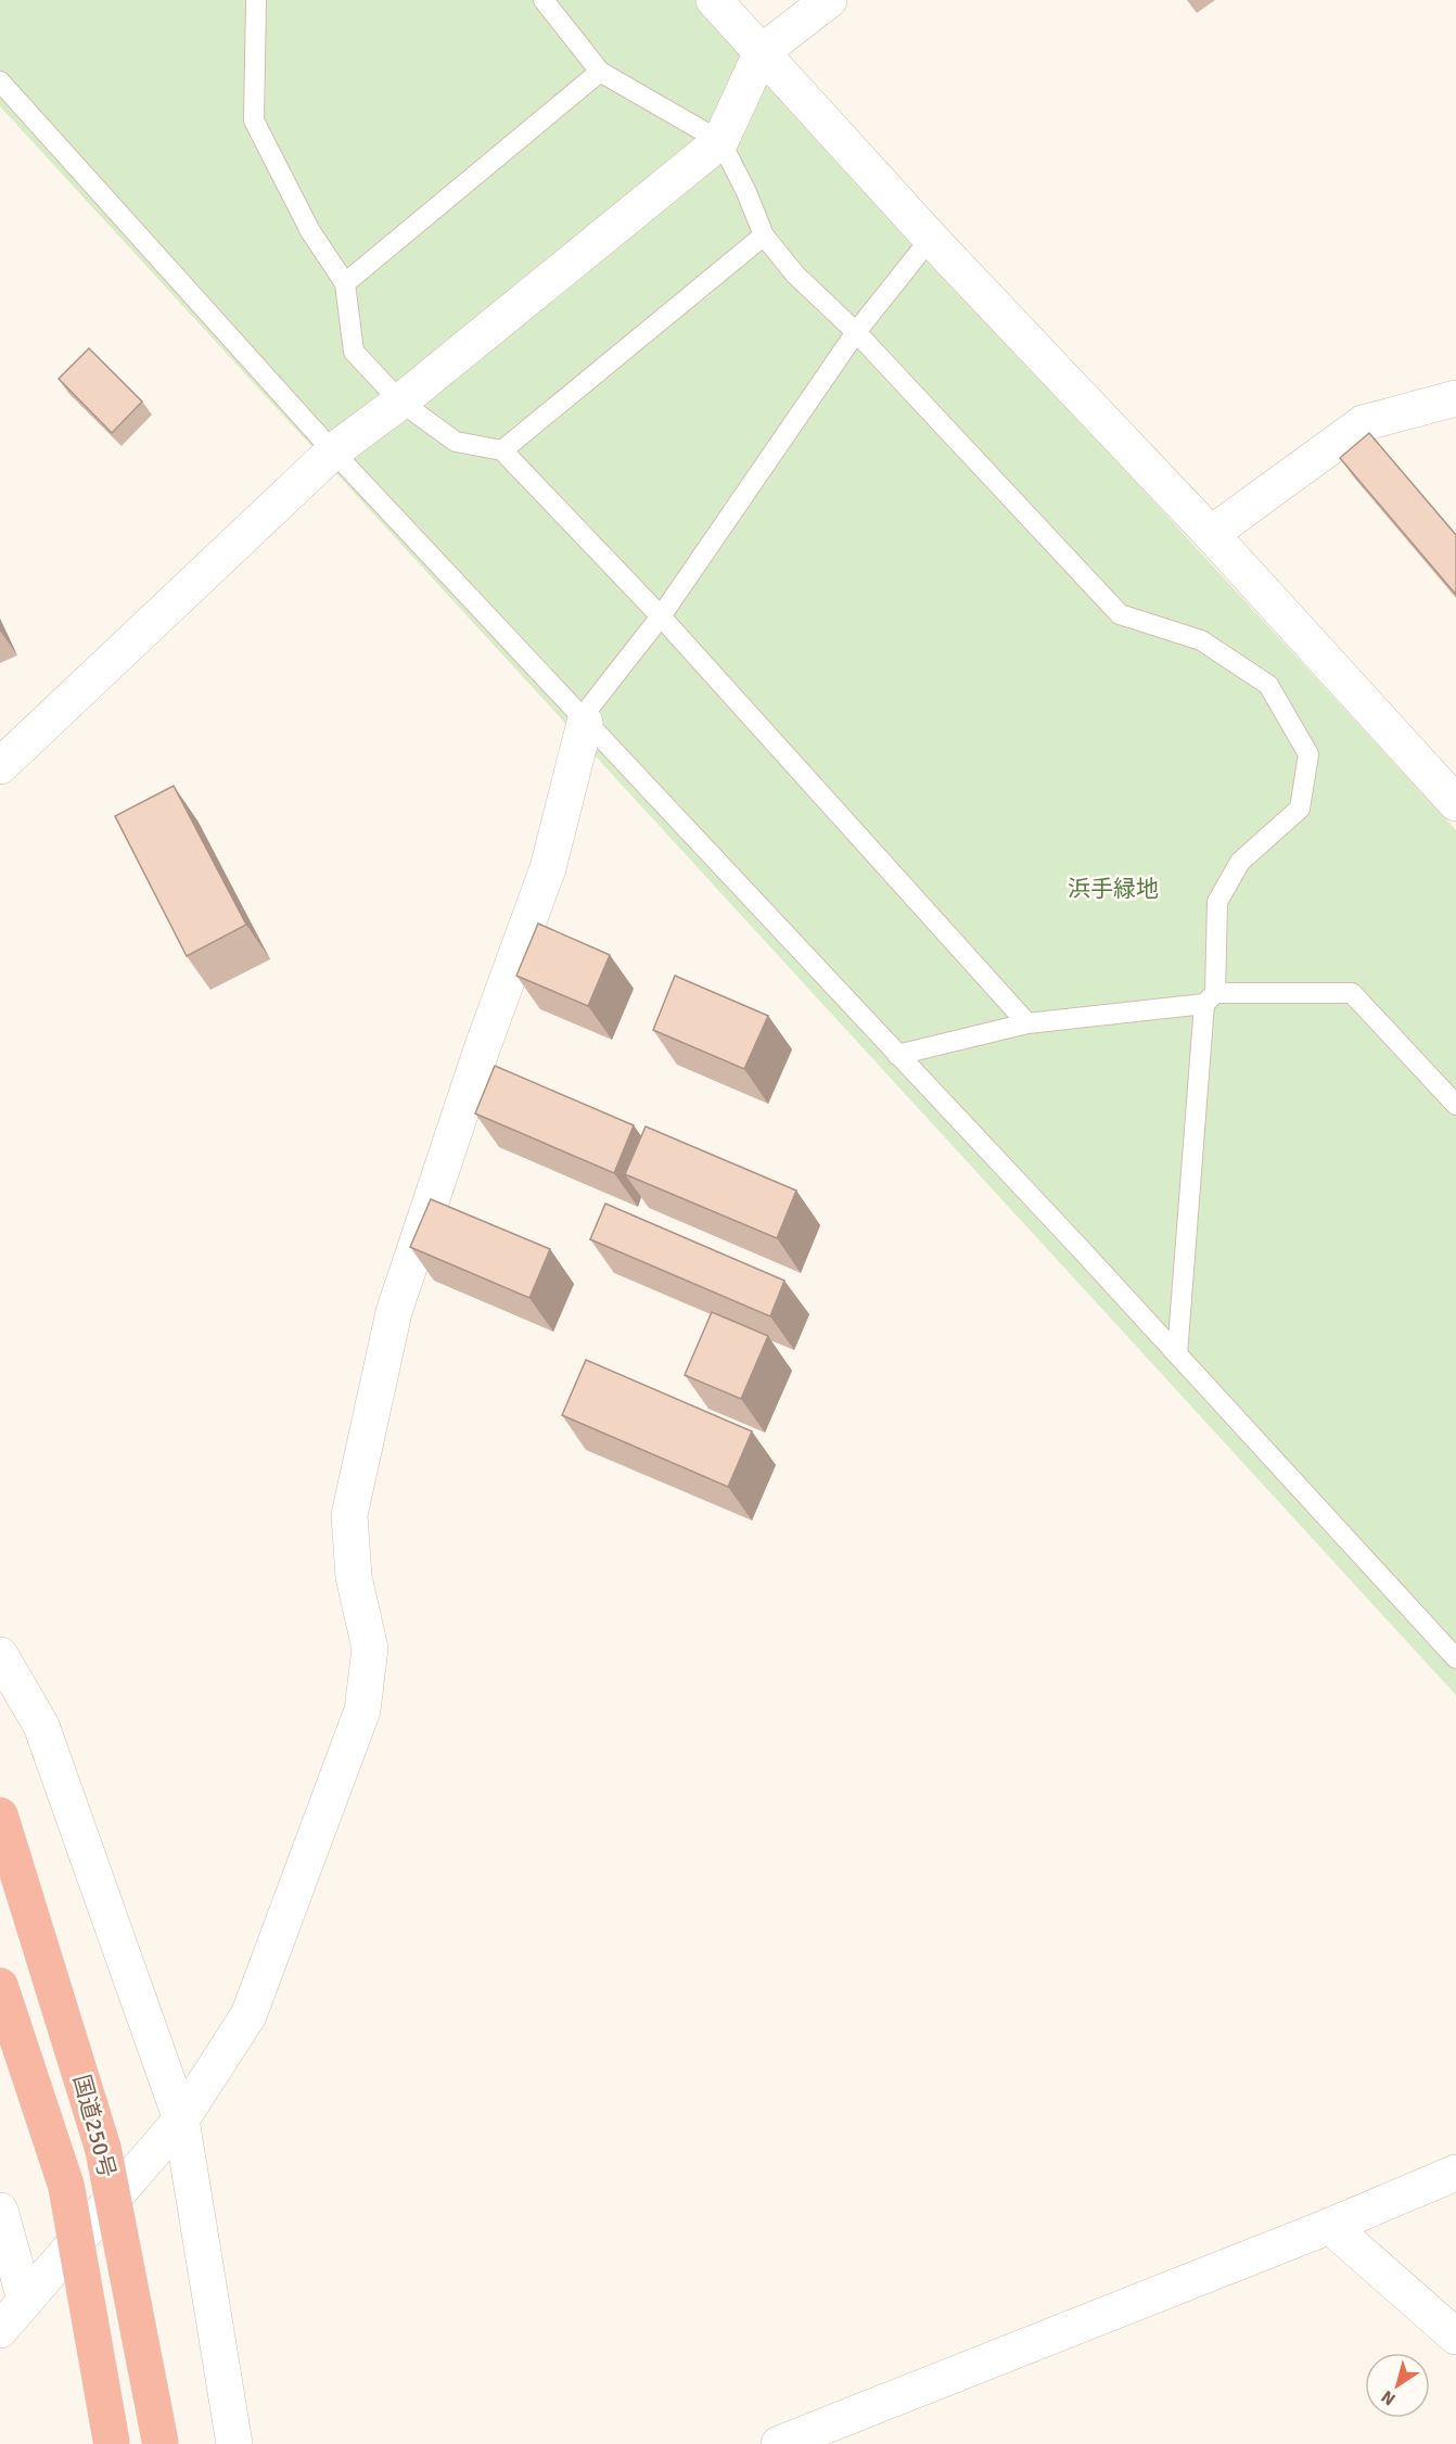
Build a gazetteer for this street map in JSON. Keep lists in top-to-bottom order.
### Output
{
  "streets": {
    "highway": ["国道250号"]
  },
  "parks": ["浜手緑地"],
  "north": "bottom left"
}
